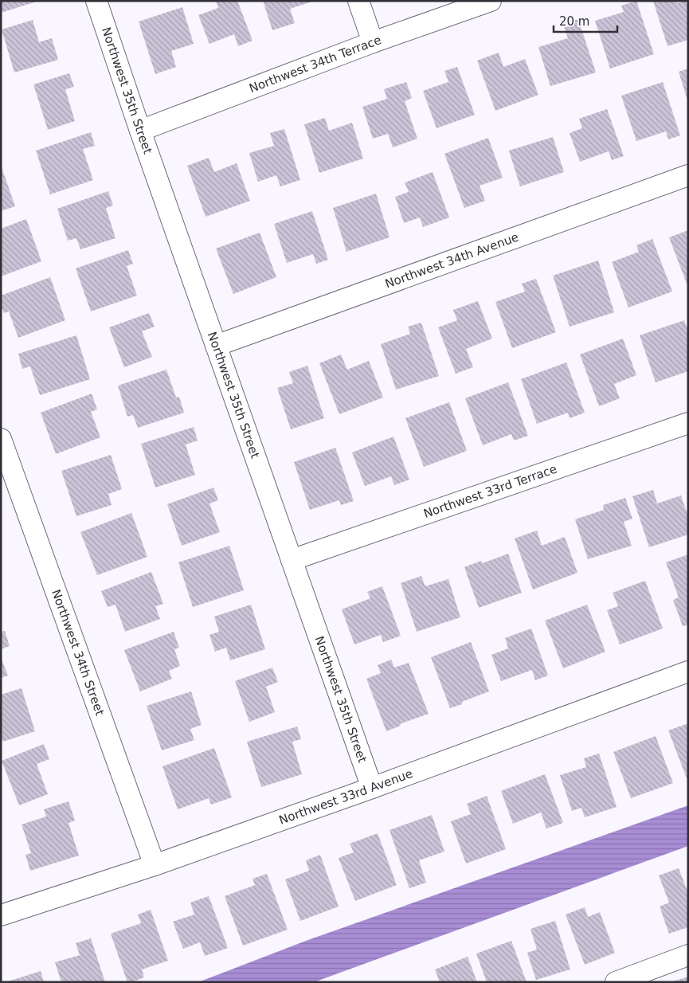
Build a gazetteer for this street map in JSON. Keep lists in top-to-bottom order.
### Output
{
  "streets": {
    "street": [
      "Northwest 34th Terrace",
      "Northwest 35th Street",
      "Northwest 34th Avenue",
      "Northwest 33rd Terrace",
      "Northwest 34th Street",
      "Northwest 33rd Avenue"
    ]
  },
  "crossings": [
    ["Northwest 34th Terrace", "Northwest 35th Street"],
    ["Northwest 35th Street", "Northwest 34th Avenue"],
    ["Northwest 35th Street", "Northwest 33rd Terrace"],
    ["Northwest 35th Street", "Northwest 33rd Avenue"],
    ["Northwest 34th Street", "Northwest 33rd Avenue"]
  ],
  "scale_bar": "20 m"
}
